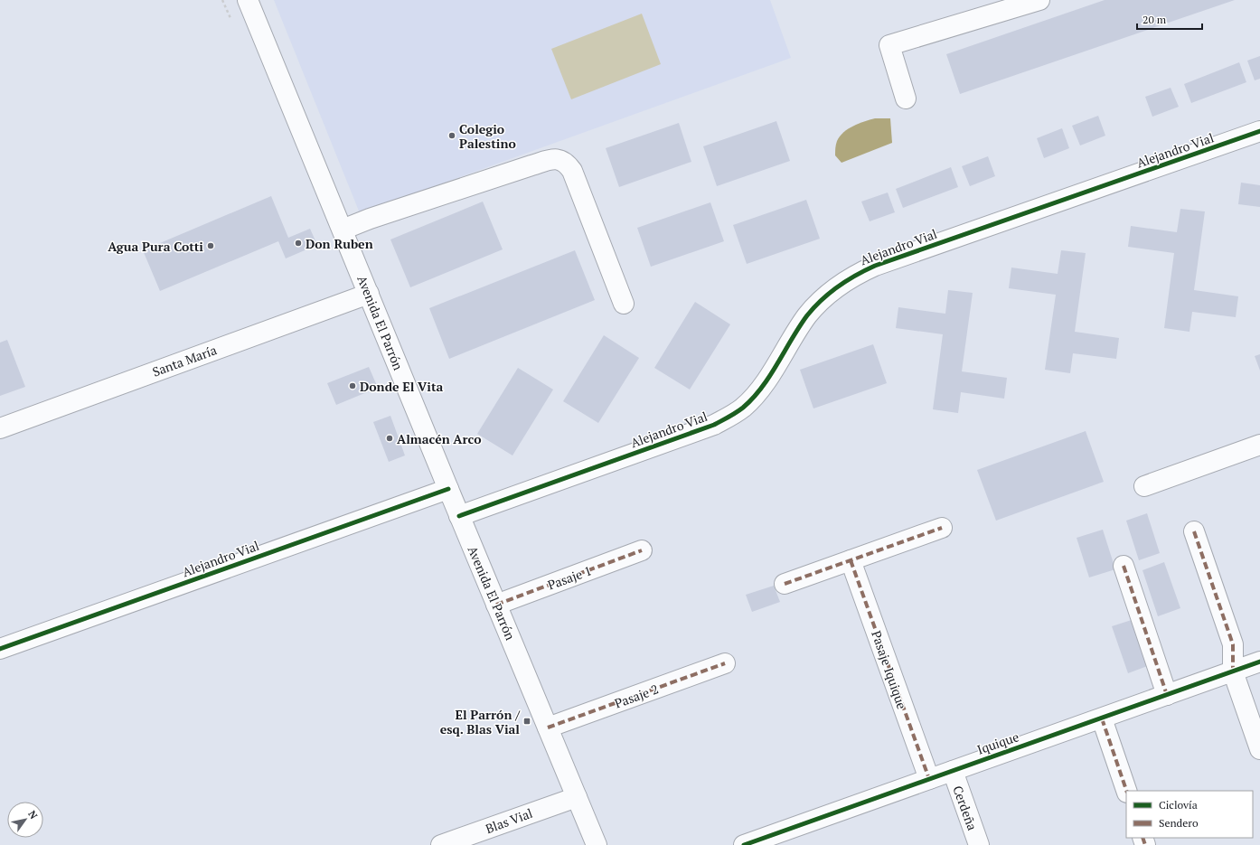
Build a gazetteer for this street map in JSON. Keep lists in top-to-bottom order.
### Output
{
  "streets": {
    "street": [
      "Alejandro Vial",
      "Avenida El Parrón",
      "Santa María",
      "Pasaje 1",
      "Pasaje Iquique",
      "Pasaje 2",
      "Iquique",
      "Cerdeña",
      "Blas Vial"
    ]
  },
  "crossings": [
    ["Alejandro Vial", "Avenida El Parrón"],
    ["Avenida El Parrón", "Santa María"],
    ["Avenida El Parrón", "Pasaje 1"],
    ["Avenida El Parrón", "Pasaje 2"],
    ["Avenida El Parrón", "Blas Vial"],
    ["Pasaje Iquique", "Iquique"],
    ["Iquique", "Cerdeña"]
  ],
  "places": {
    "other": [
      "Colegio Palestino",
      "Don Ruben",
      "Agua Pura Cotti",
      "Donde El Vita",
      "Almacén Arco"
    ],
    "transit": ["El Parrón / esq. Blas Vial"]
  },
  "legend": ["Ciclovía", "Sendero"],
  "scale_bar": "20 m",
  "north": "top right"
}
